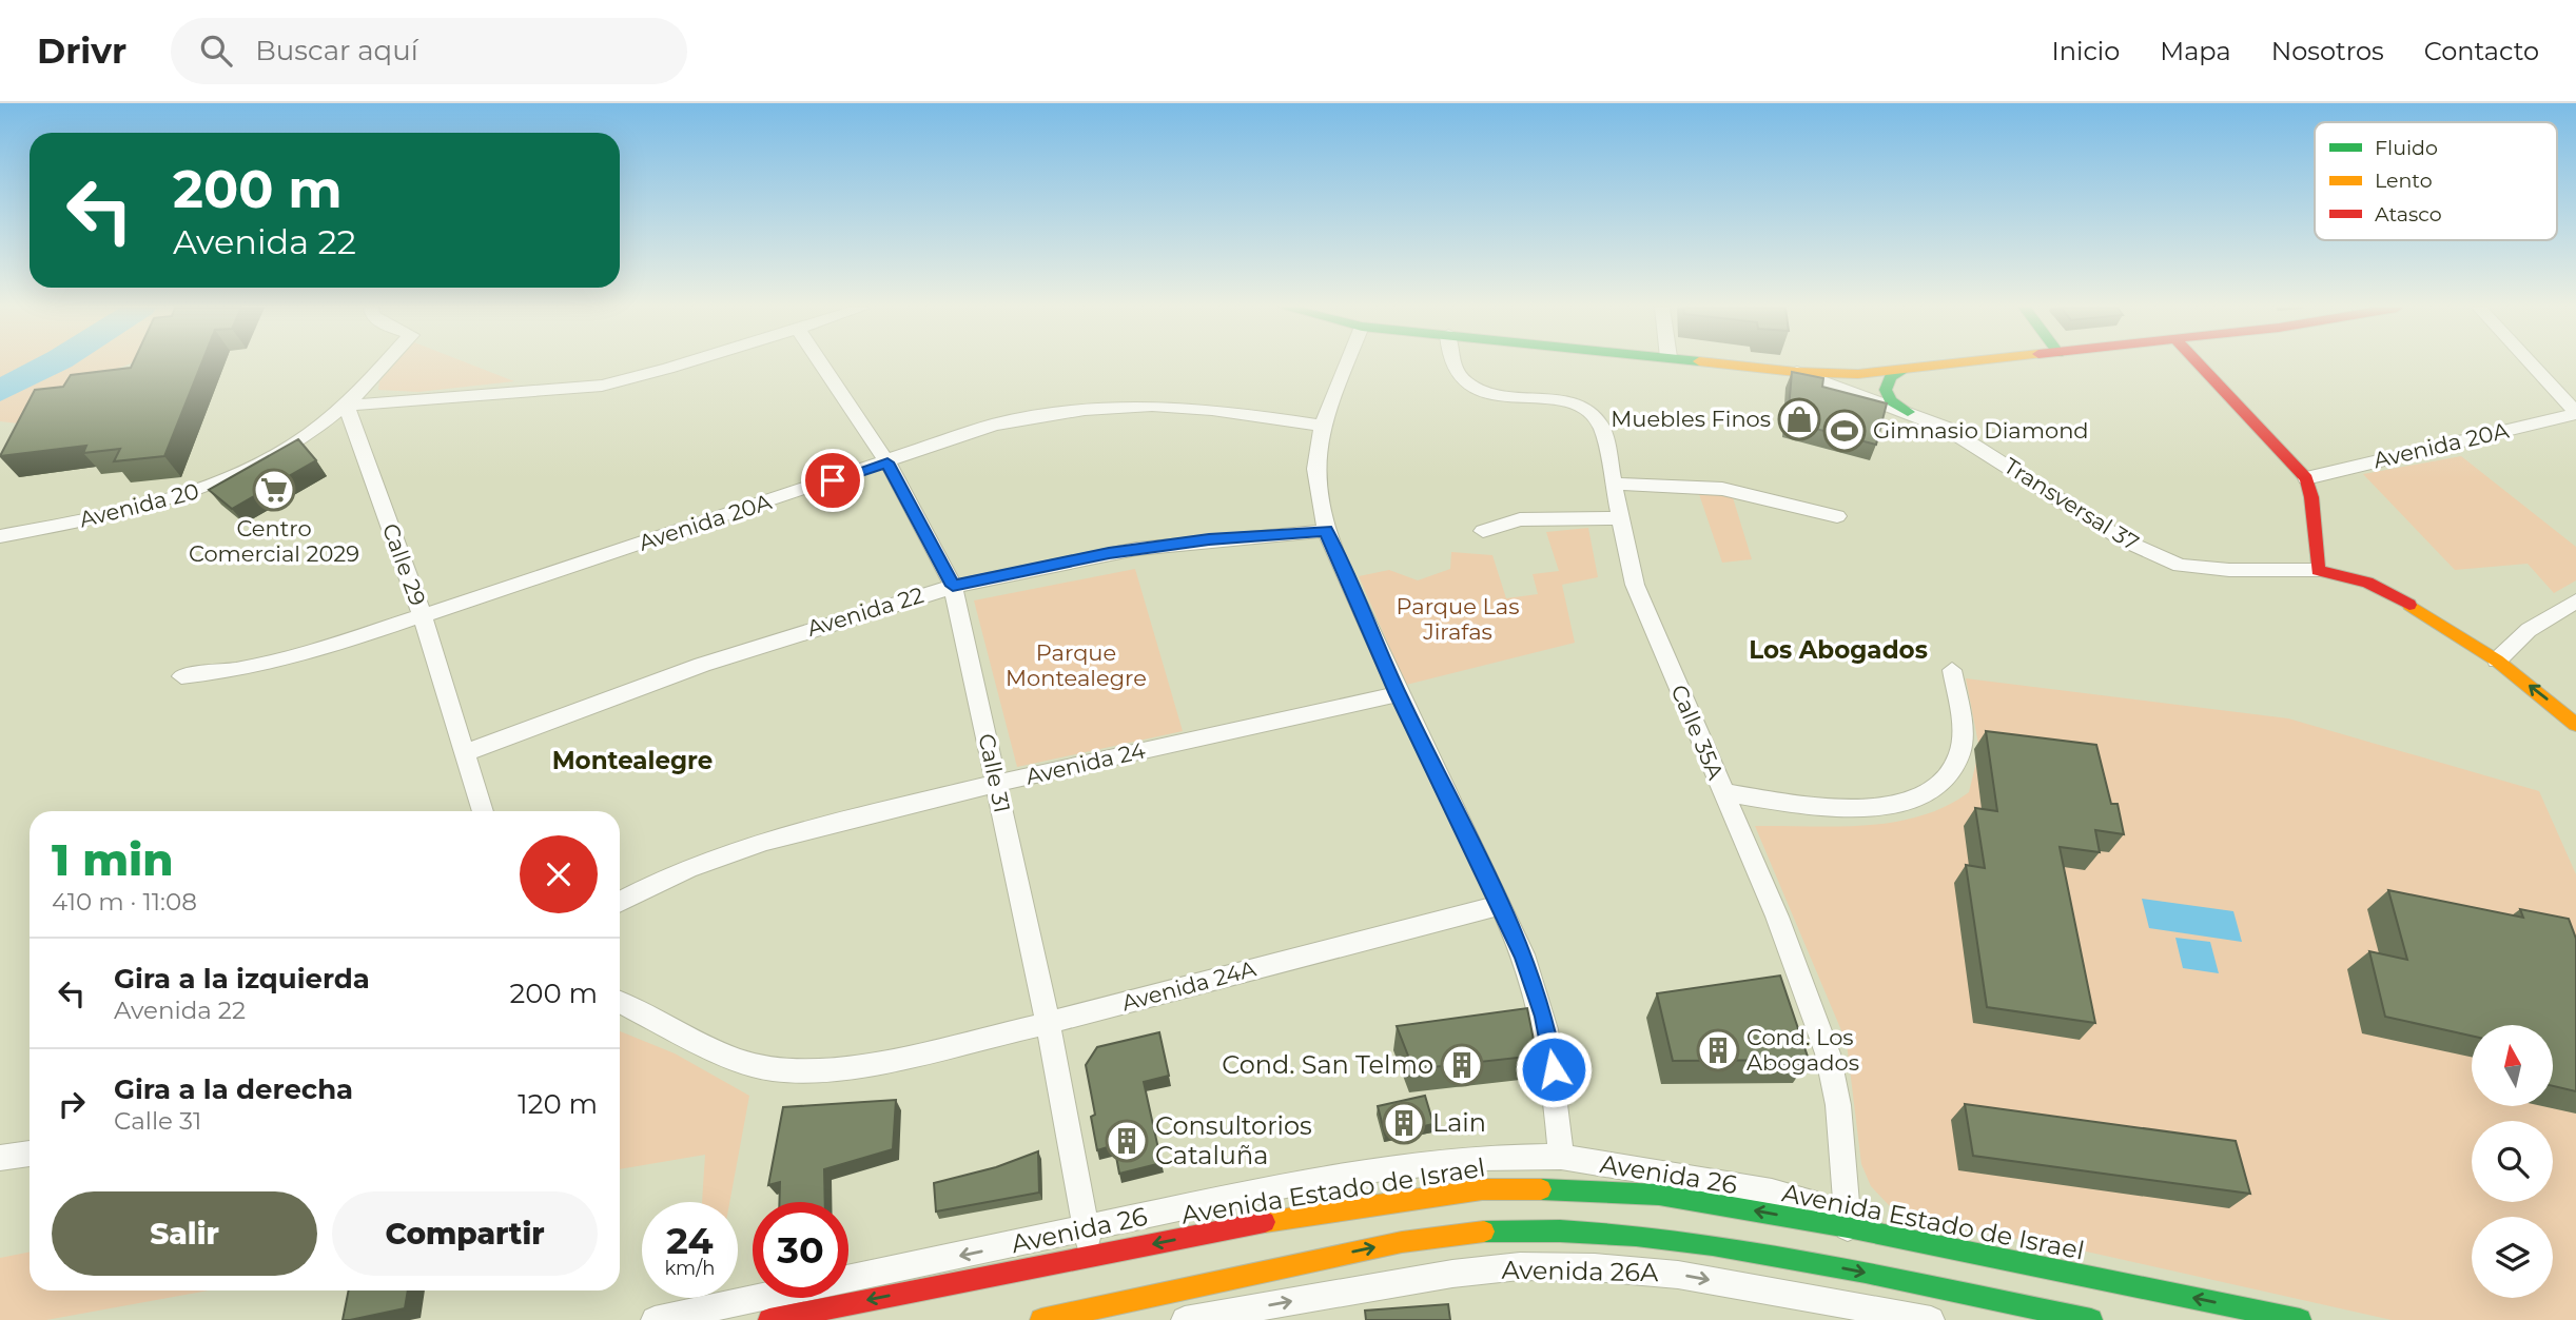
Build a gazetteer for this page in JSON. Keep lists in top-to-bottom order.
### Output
{
  "streets": {
    "main road": ["Avenida Estado de Israel"],
    "street": [
      "Avenida 20A",
      "Transversal 37",
      "Avenida 20",
      "Calle 29",
      "Avenida 22",
      "Calle 35A",
      "Avenida 24",
      "Calle 31",
      "Avenida 24A",
      "Avenida 26",
      "Avenida 26A"
    ]
  },
  "crossings": [
    ["Avenida 20A", "Calle 29"],
    ["Avenida 20A", "Calle 31"],
    ["Avenida 20", "Calle 29"],
    ["Calle 29", "Avenida 22"],
    ["Avenida 22", "Calle 31"],
    ["Calle 35A", "Avenida 26"],
    ["Calle 35A", "Avenida Estado de Israel"],
    ["Avenida 24", "Calle 31"],
    ["Calle 31", "Avenida 24A"],
    ["Calle 31", "Avenida 26"],
    ["Calle 31", "Avenida Estado de Israel"],
    ["Avenida 26", "Avenida Estado de Israel"]
  ],
  "one_way": ["Avenida 26", "Avenida 26A"],
  "districts": ["Los Abogados", "Montealegre"],
  "parks": ["Parque Las Jirafas", "Parque Montealegre"],
  "places": {
    "shop": ["Muebles Finos"],
    "sports": ["Gimnasio Diamond"],
    "supermarket": ["Centro Comercial 2029"],
    "building": [
      "Cond. Los Abogados",
      "Cond. San Telmo",
      "Lain",
      "Consultorios Cataluña"
    ]
  },
  "legend": ["Fluido", "Lento", "Atasco"],
  "north": "top",
  "page": {
    "header": "Drivr",
    "search": "Buscar aquí",
    "nav": [
      "Inicio",
      "Mapa",
      "Nosotros",
      "Contacto"
    ],
    "turn": ["200 m", "Avenida 22"],
    "heading": ["1 min", "410 m · 11:08"],
    "list": [
      {
        "name": "Gira a la izquierda",
        "note": "Avenida 22",
        "value": "200 m"
      },
      {
        "name": "Gira a la derecha",
        "note": "Calle 31",
        "value": "120 m"
      }
    ],
    "buttons": ["Salir", "Compartir"],
    "speed": "24 km/h",
    "limit": "30"
  }
}
